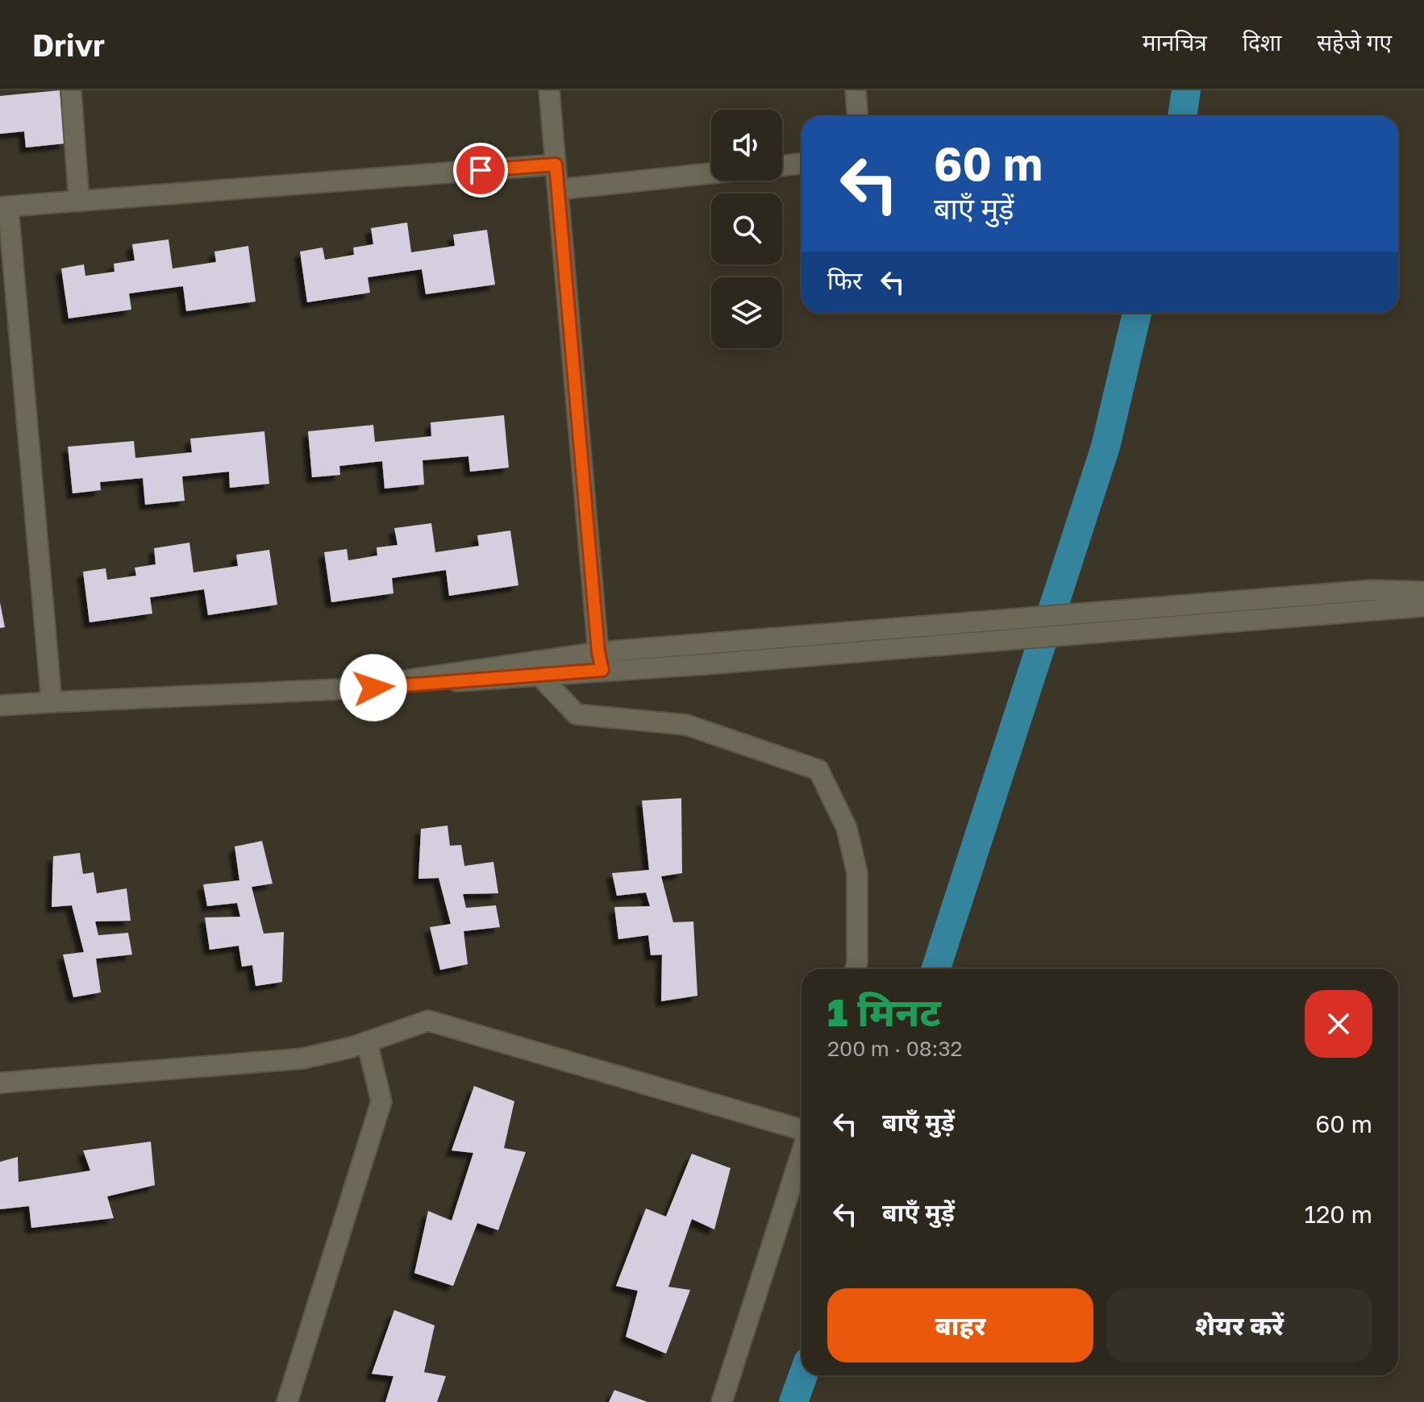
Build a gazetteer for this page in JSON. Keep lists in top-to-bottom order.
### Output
{
  "page": {
    "header": "Drivr",
    "nav": ["मानचित्र", "दिशा", "सहेजे गए"],
    "turn": ["60 m", "बाएँ मुड़ें"],
    "then": "फिर",
    "heading": ["1 मिनट", "200 m · 08:32"],
    "list": [
      {
        "name": "बाएँ मुड़ें",
        "value": "60 m"
      },
      {
        "name": "बाएँ मुड़ें",
        "value": "120 m"
      }
    ],
    "buttons": ["बाहर", "शेयर करें"]
  }
}
